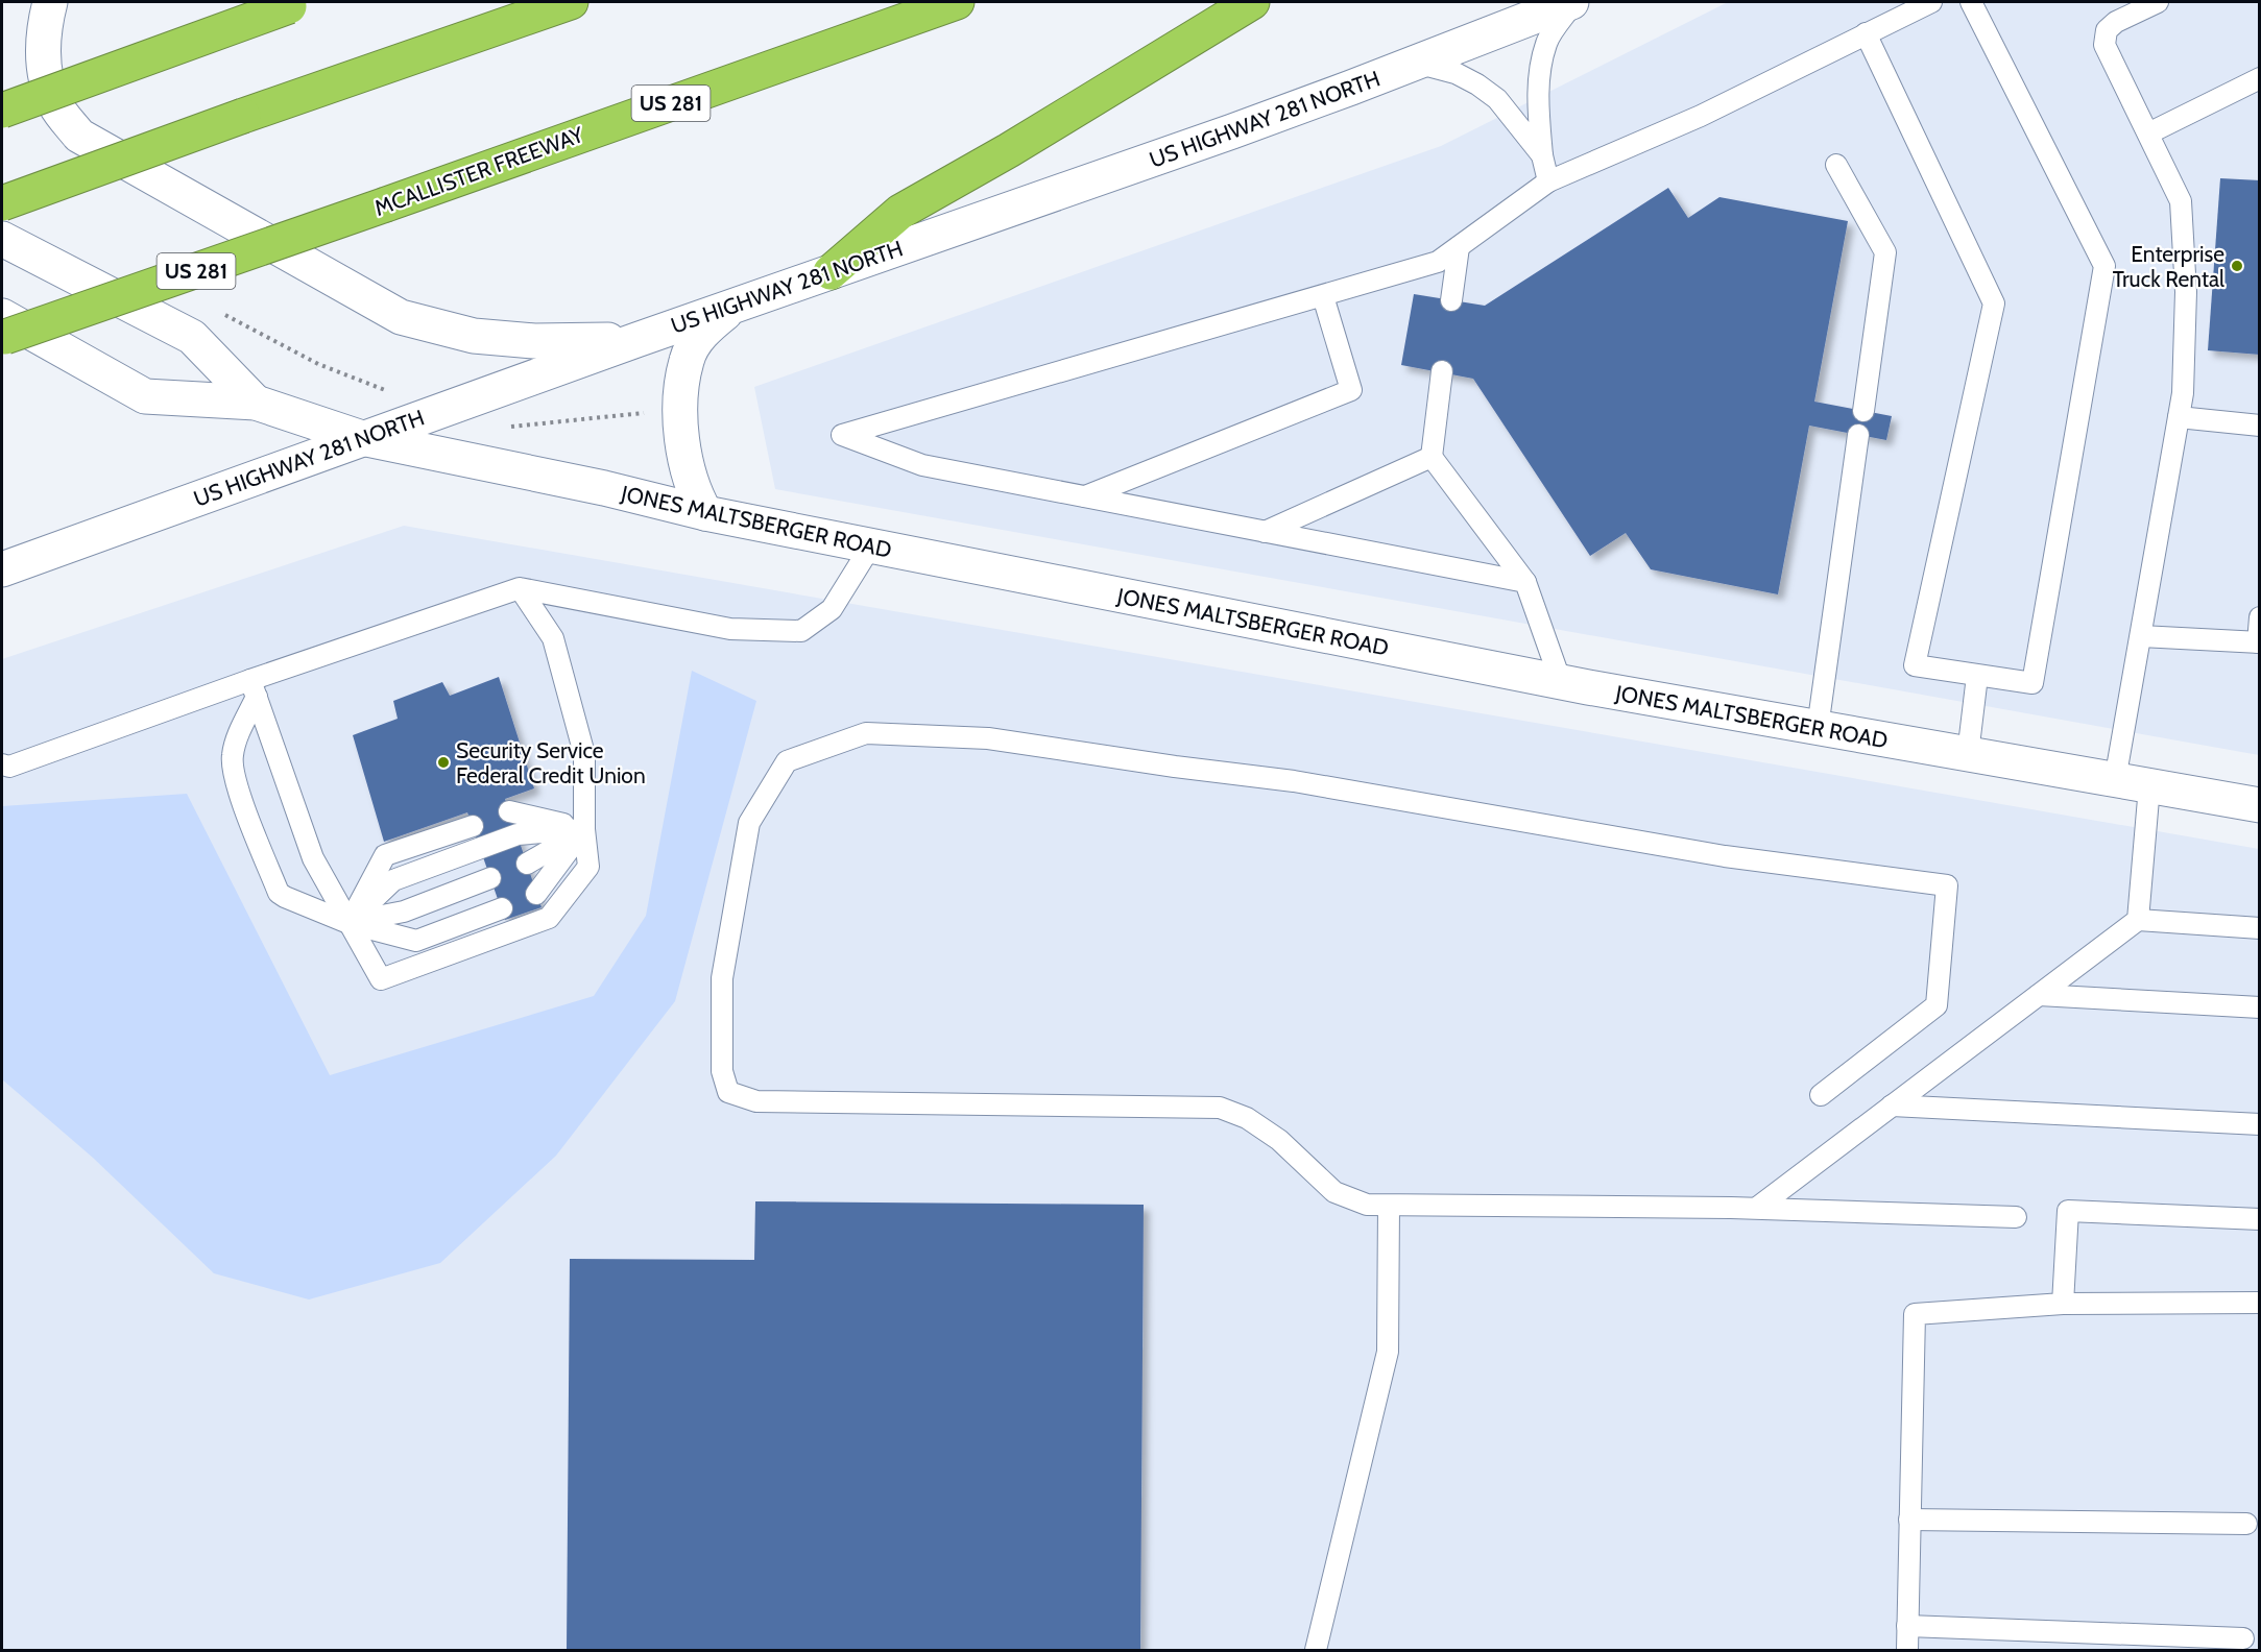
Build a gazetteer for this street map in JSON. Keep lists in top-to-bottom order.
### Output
{
  "streets": {
    "highway": ["US 281", "MCALLISTER FREEWAY"],
    "main road": ["US HIGHWAY 281 NORTH", "JONES MALTSBERGER ROAD"]
  },
  "crossings": [
    ["US HIGHWAY 281 NORTH", "JONES MALTSBERGER ROAD"],
    ["MCALLISTER FREEWAY", "JONES MALTSBERGER ROAD"]
  ],
  "places": ["Enterprise Truck Rental", "Security Service Federal Credit Union"]
}
